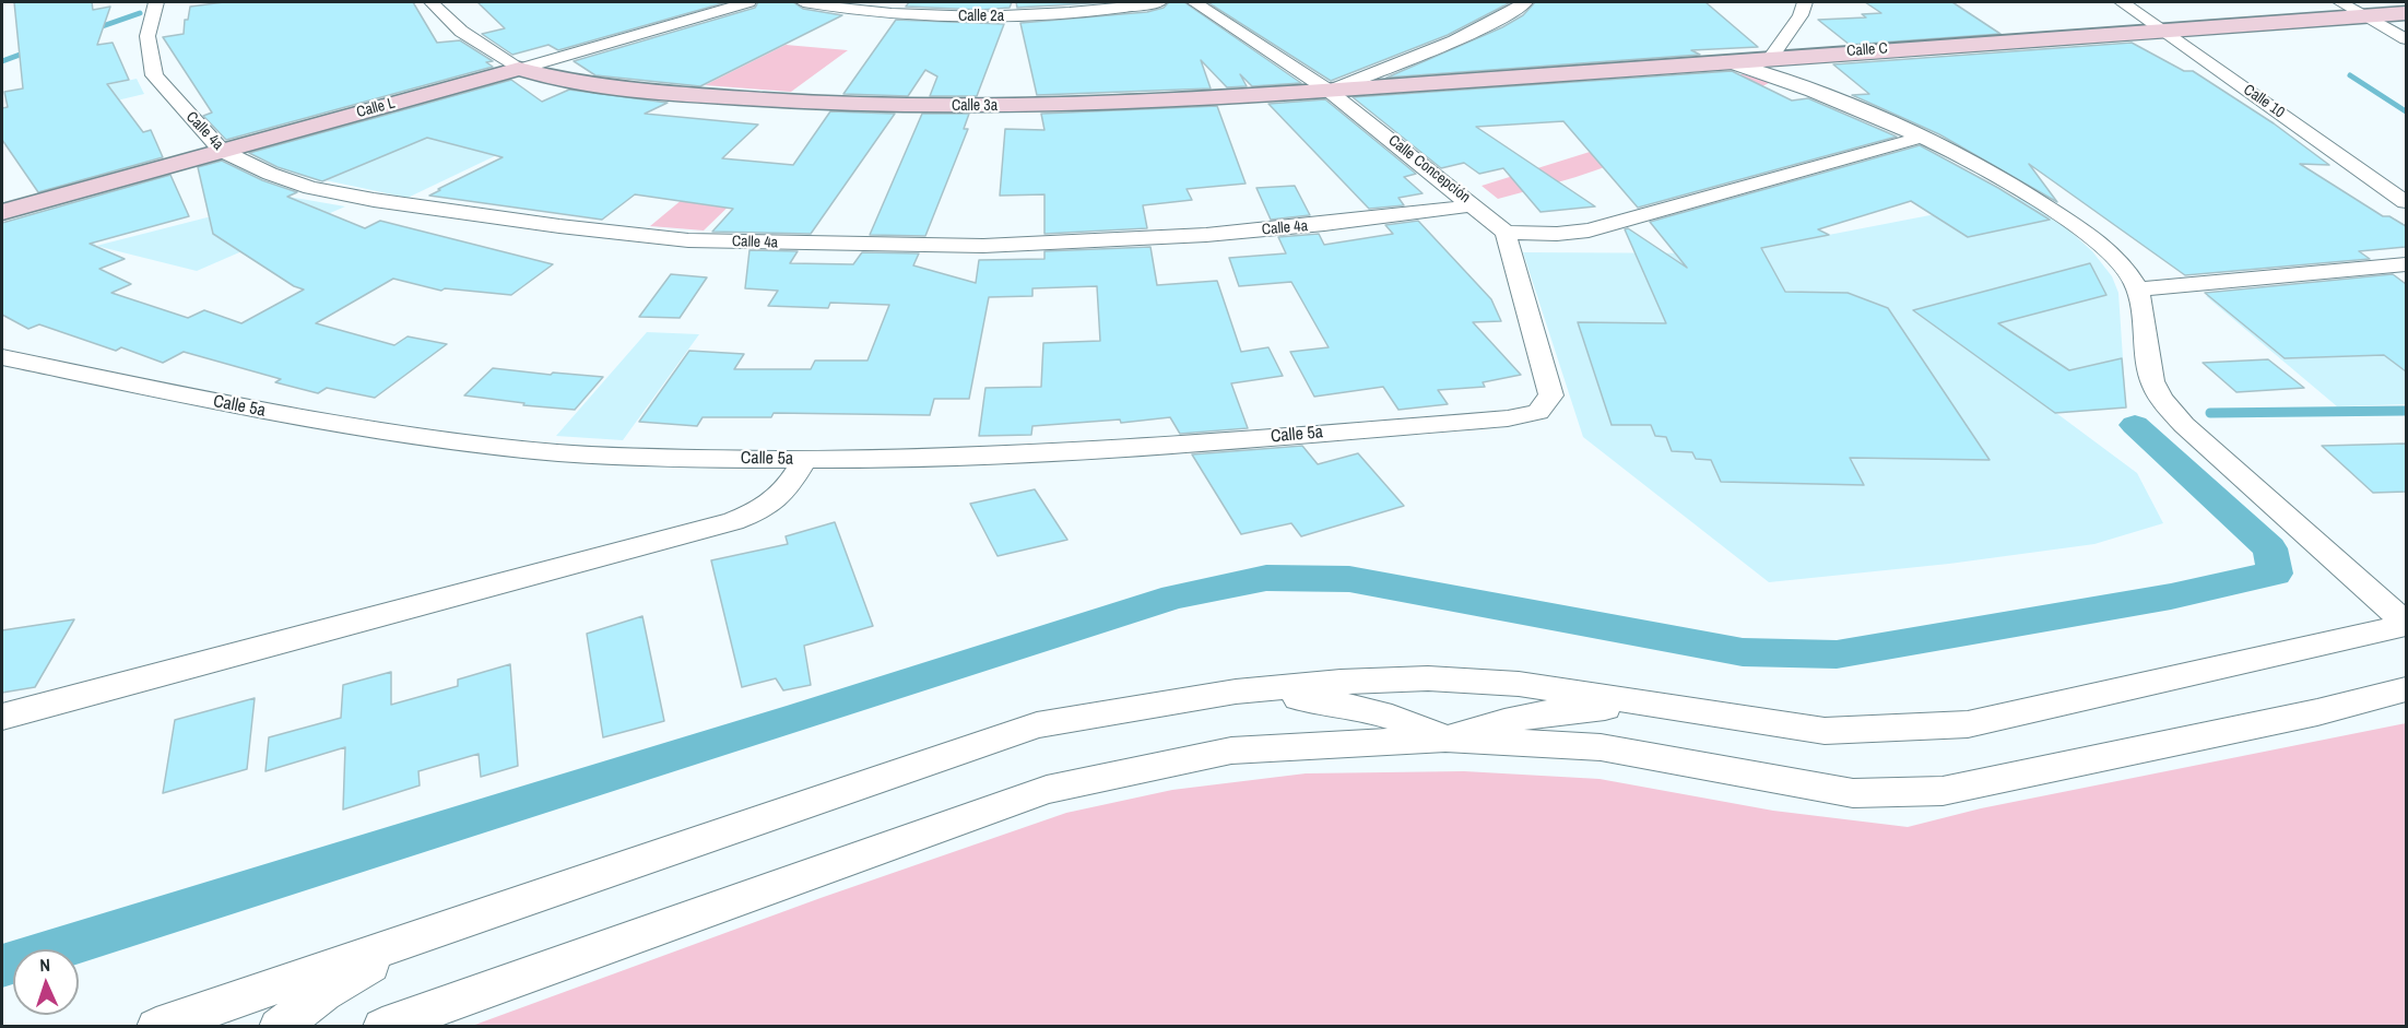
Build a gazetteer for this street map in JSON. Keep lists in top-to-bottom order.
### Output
{
  "streets": {
    "street": [
      "Calle 2a",
      "Calle C",
      "Calle 10",
      "Calle 3a",
      "Calle L",
      "Calle 4a",
      "Calle Concepción",
      "Calle 5a"
    ]
  },
  "crossings": [
    ["Calle C", "Calle 10"],
    ["Calle C", "Calle 3a"],
    ["Calle C", "Calle Concepción"],
    ["Calle 3a", "Calle L"],
    ["Calle 3a", "Calle Concepción"],
    ["Calle L", "Calle 4a"],
    ["Calle 4a", "Calle Concepción"],
    ["Calle Concepción", "Calle 5a"]
  ],
  "north": "top"
}
